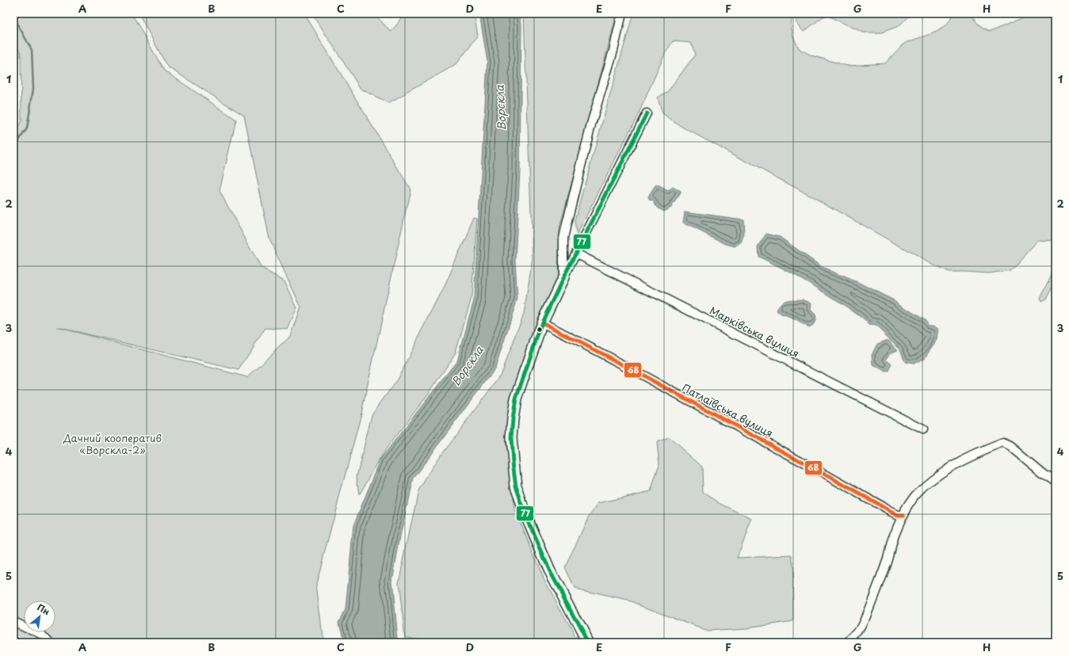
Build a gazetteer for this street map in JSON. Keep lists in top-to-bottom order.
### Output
{
  "streets": {
    "street": ["Марківська вулиця", "Патлаївська вулиця"]
  },
  "water": ["Ворскла"],
  "parks": ["Дачний кооператив «Ворскла-2»"],
  "lines": ["transit line 77", "transit line 68"],
  "north": "top right",
  "grid": {
    "columns": [
      "A",
      "B",
      "C",
      "D",
      "E",
      "F",
      "G",
      "H"
    ],
    "rows": [
      "1",
      "2",
      "3",
      "4",
      "5"
    ]
  }
}
